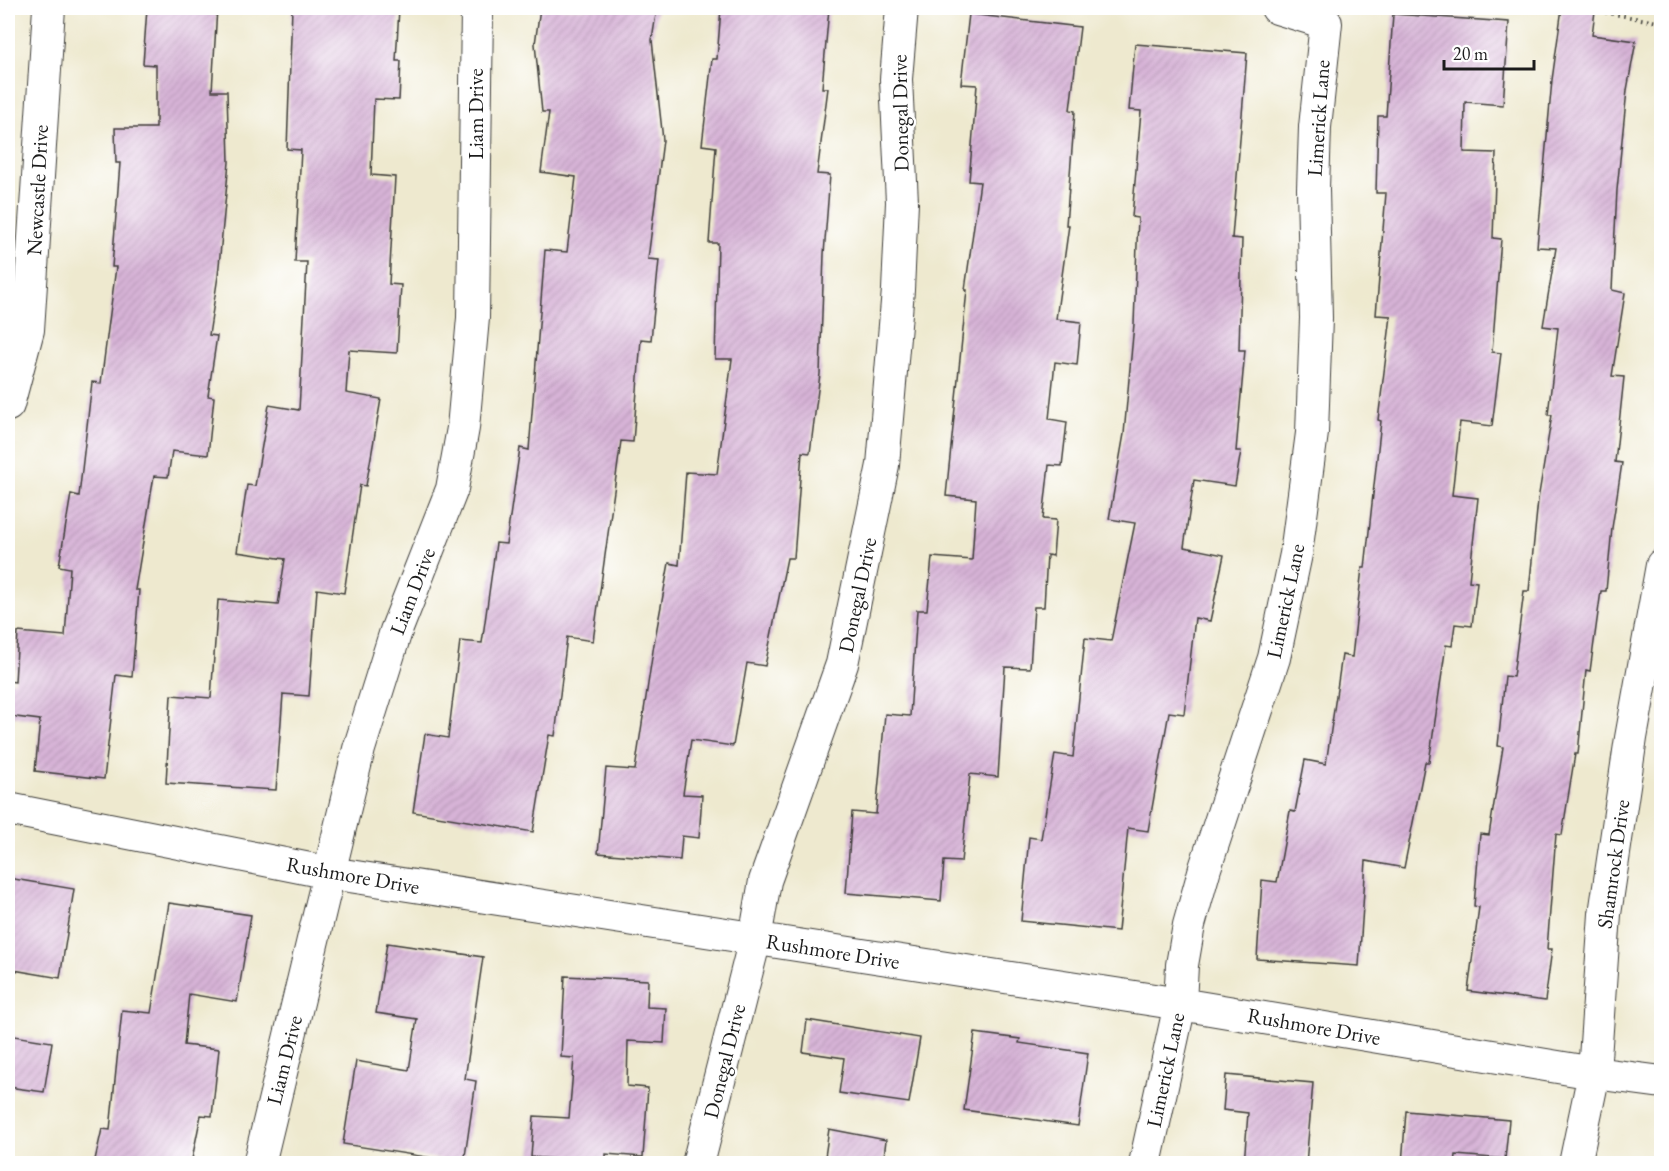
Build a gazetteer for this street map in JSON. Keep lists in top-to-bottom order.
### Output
{
  "streets": {
    "street": [
      "Donegal Drive",
      "Liam Drive",
      "Limerick Lane",
      "Newcastle Drive",
      "Shamrock Drive",
      "Rushmore Drive"
    ]
  },
  "crossings": [
    ["Donegal Drive", "Rushmore Drive"],
    ["Liam Drive", "Rushmore Drive"],
    ["Limerick Lane", "Rushmore Drive"],
    ["Shamrock Drive", "Rushmore Drive"]
  ],
  "scale_bar": "20 m"
}
